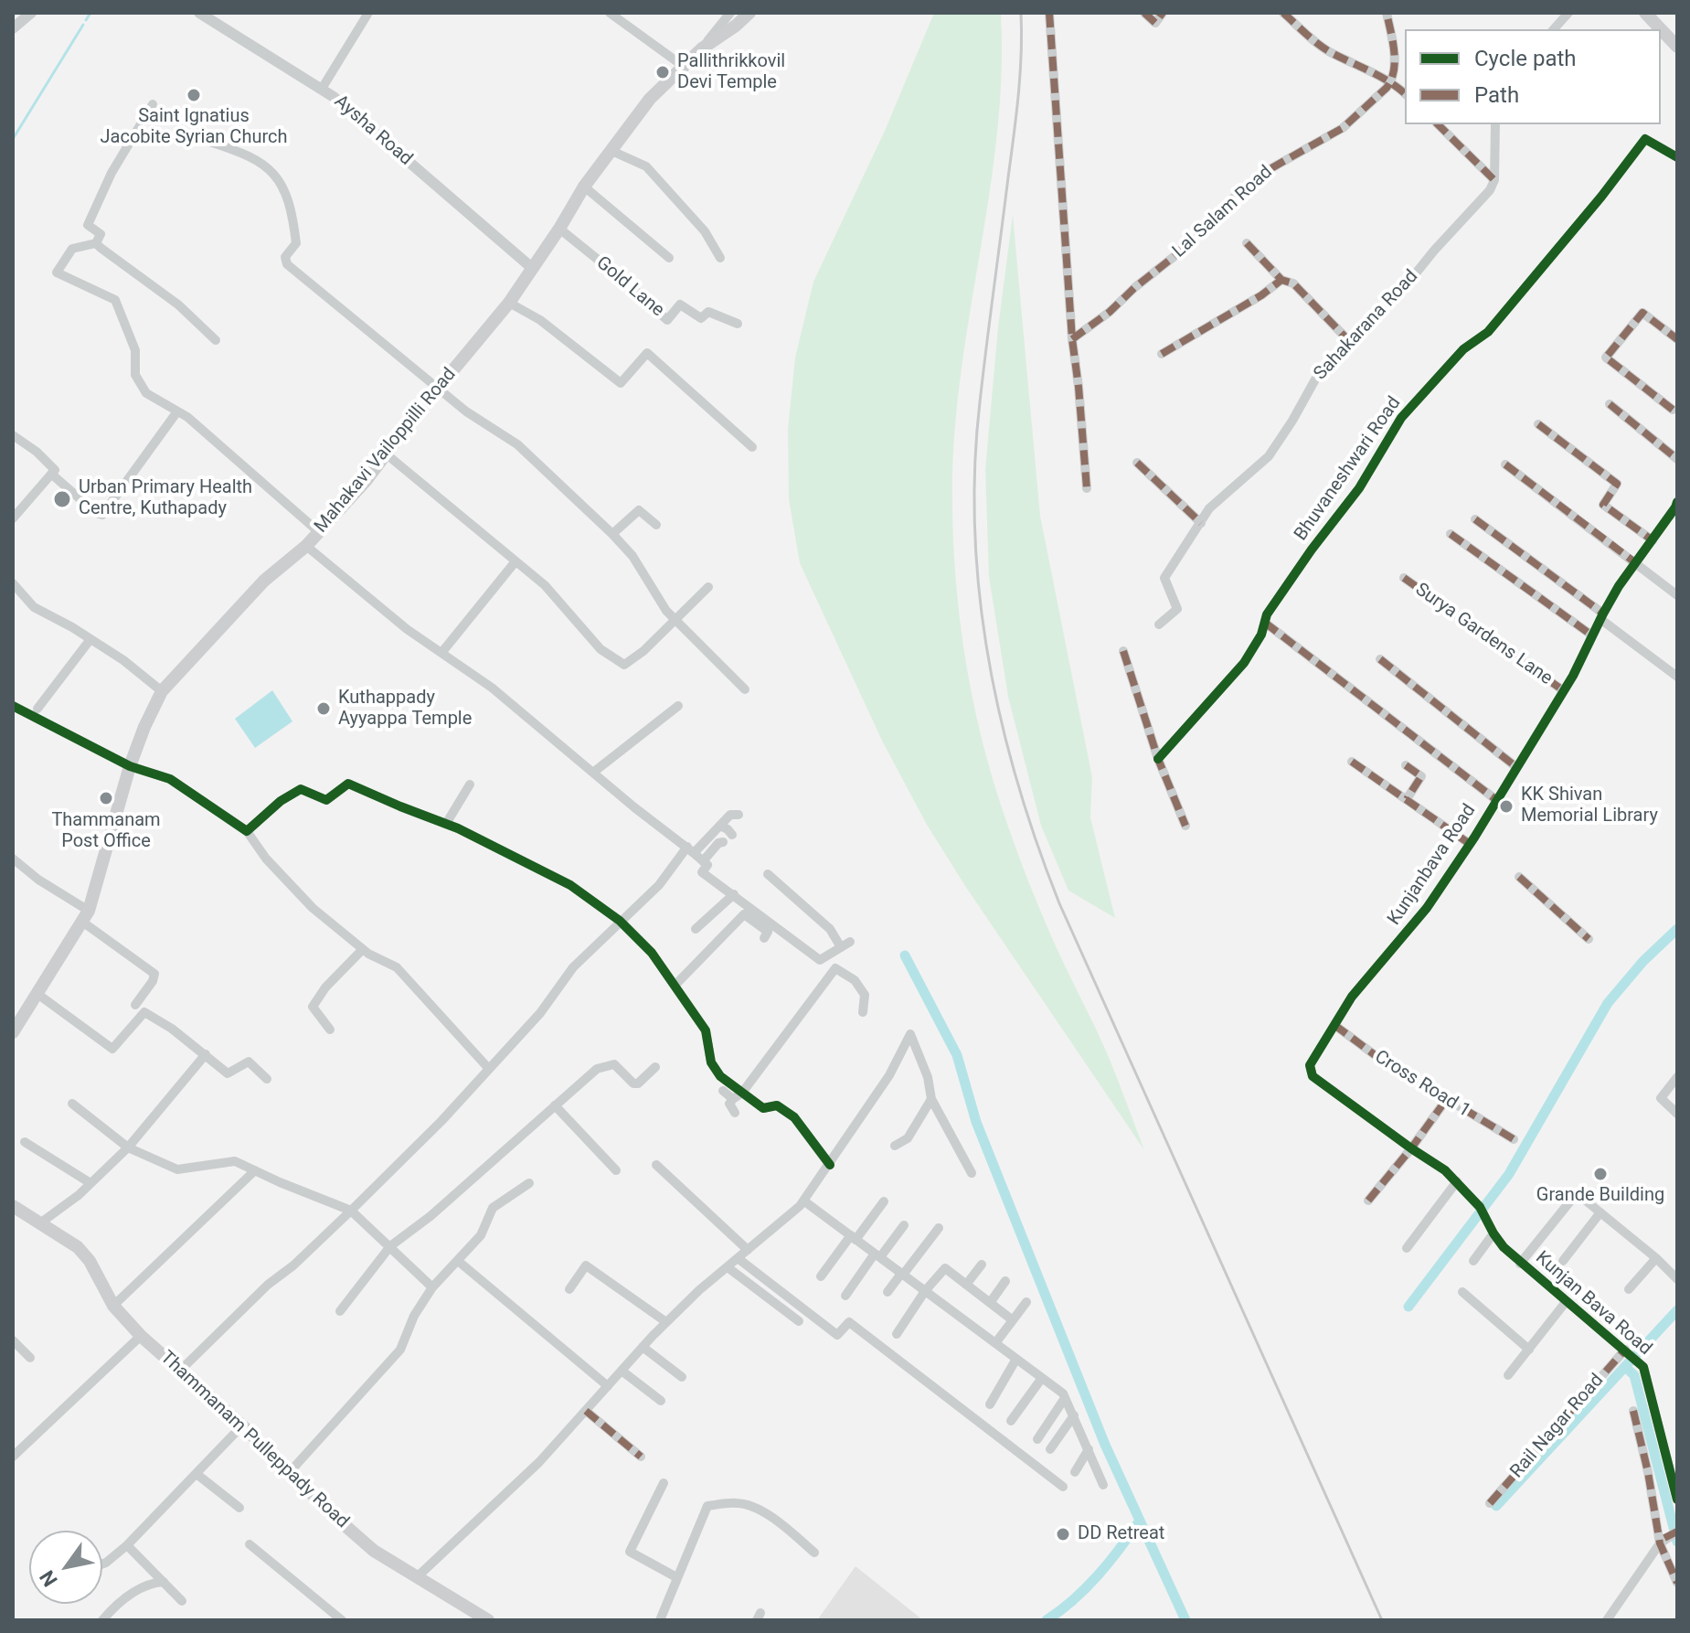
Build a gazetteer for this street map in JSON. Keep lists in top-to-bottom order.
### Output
{
  "streets": {
    "main road": ["Mahakavi Vailoppilli Road", "Thammanam Pulleppady Road"],
    "street": [
      "Aysha Road",
      "Lal Salam Road",
      "Gold Lane",
      "Sahakarana Road",
      "Bhuvaneshwari Road",
      "Surya Gardens Lane",
      "Kunjanbava Road",
      "Cross Road 1",
      "Kunjan Bava Road",
      "Rail Nagar Road"
    ]
  },
  "crossings": [
    ["Aysha Road", "Mahakavi Vailoppilli Road"],
    ["Gold Lane", "Mahakavi Vailoppilli Road"],
    ["Surya Gardens Lane", "Kunjanbava Road"],
    ["Kunjanbava Road", "Cross Road 1"],
    ["Kunjanbava Road", "Kunjan Bava Road"],
    ["Kunjan Bava Road", "Rail Nagar Road"]
  ],
  "places": [
    "Pallithrikkovil Devi Temple",
    "Saint Ignatius Jacobite Syrian Church",
    "Urban Primary Health Centre, Kuthapady",
    "Kuthappady Ayyappa Temple",
    "Thammanam Post Office",
    "KK Shivan Memorial Library",
    "Grande Building",
    "DD Retreat"
  ],
  "legend": ["Cycle path", "Path"],
  "north": "bottom left"
}
